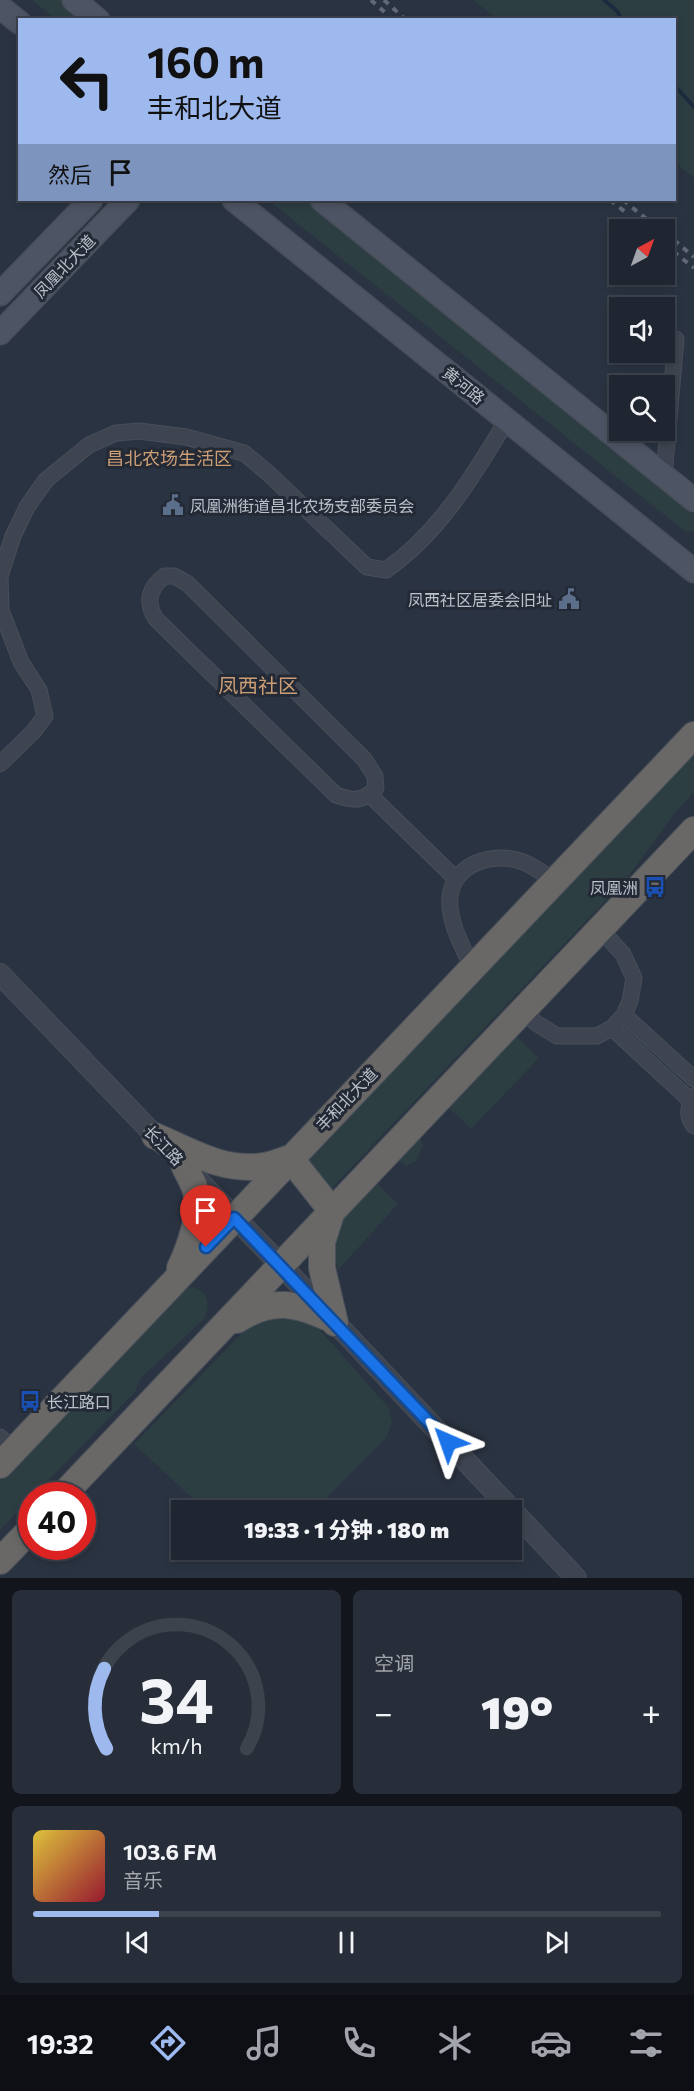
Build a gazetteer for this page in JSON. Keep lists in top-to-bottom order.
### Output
{
  "streets": {
    "highway": ["丰和北大道"],
    "main road": ["凤凰北大道", "黄河路"],
    "street": ["长江路"]
  },
  "crossings": [
    ["丰和北大道", "长江路"]
  ],
  "districts": ["昌北农场生活区", "凤西社区"],
  "places": {
    "public building": ["凤凰洲街道昌北农场支部委员会", "凤西社区居委会旧址"],
    "bus stop": ["凤凰洲", "长江路口"]
  },
  "north": "top right",
  "page": {
    "turn": ["160 m", "丰和北大道"],
    "then": "然后",
    "limit": "40",
    "trip": "19:33 · 1 分钟 · 180 m",
    "tile": "空调",
    "heat": ["−", "19°", "+"],
    "song": ["103.6 FM", "音乐"],
    "tabs": "19:32",
    "gauge": ["34", "km/h"]
  }
}
